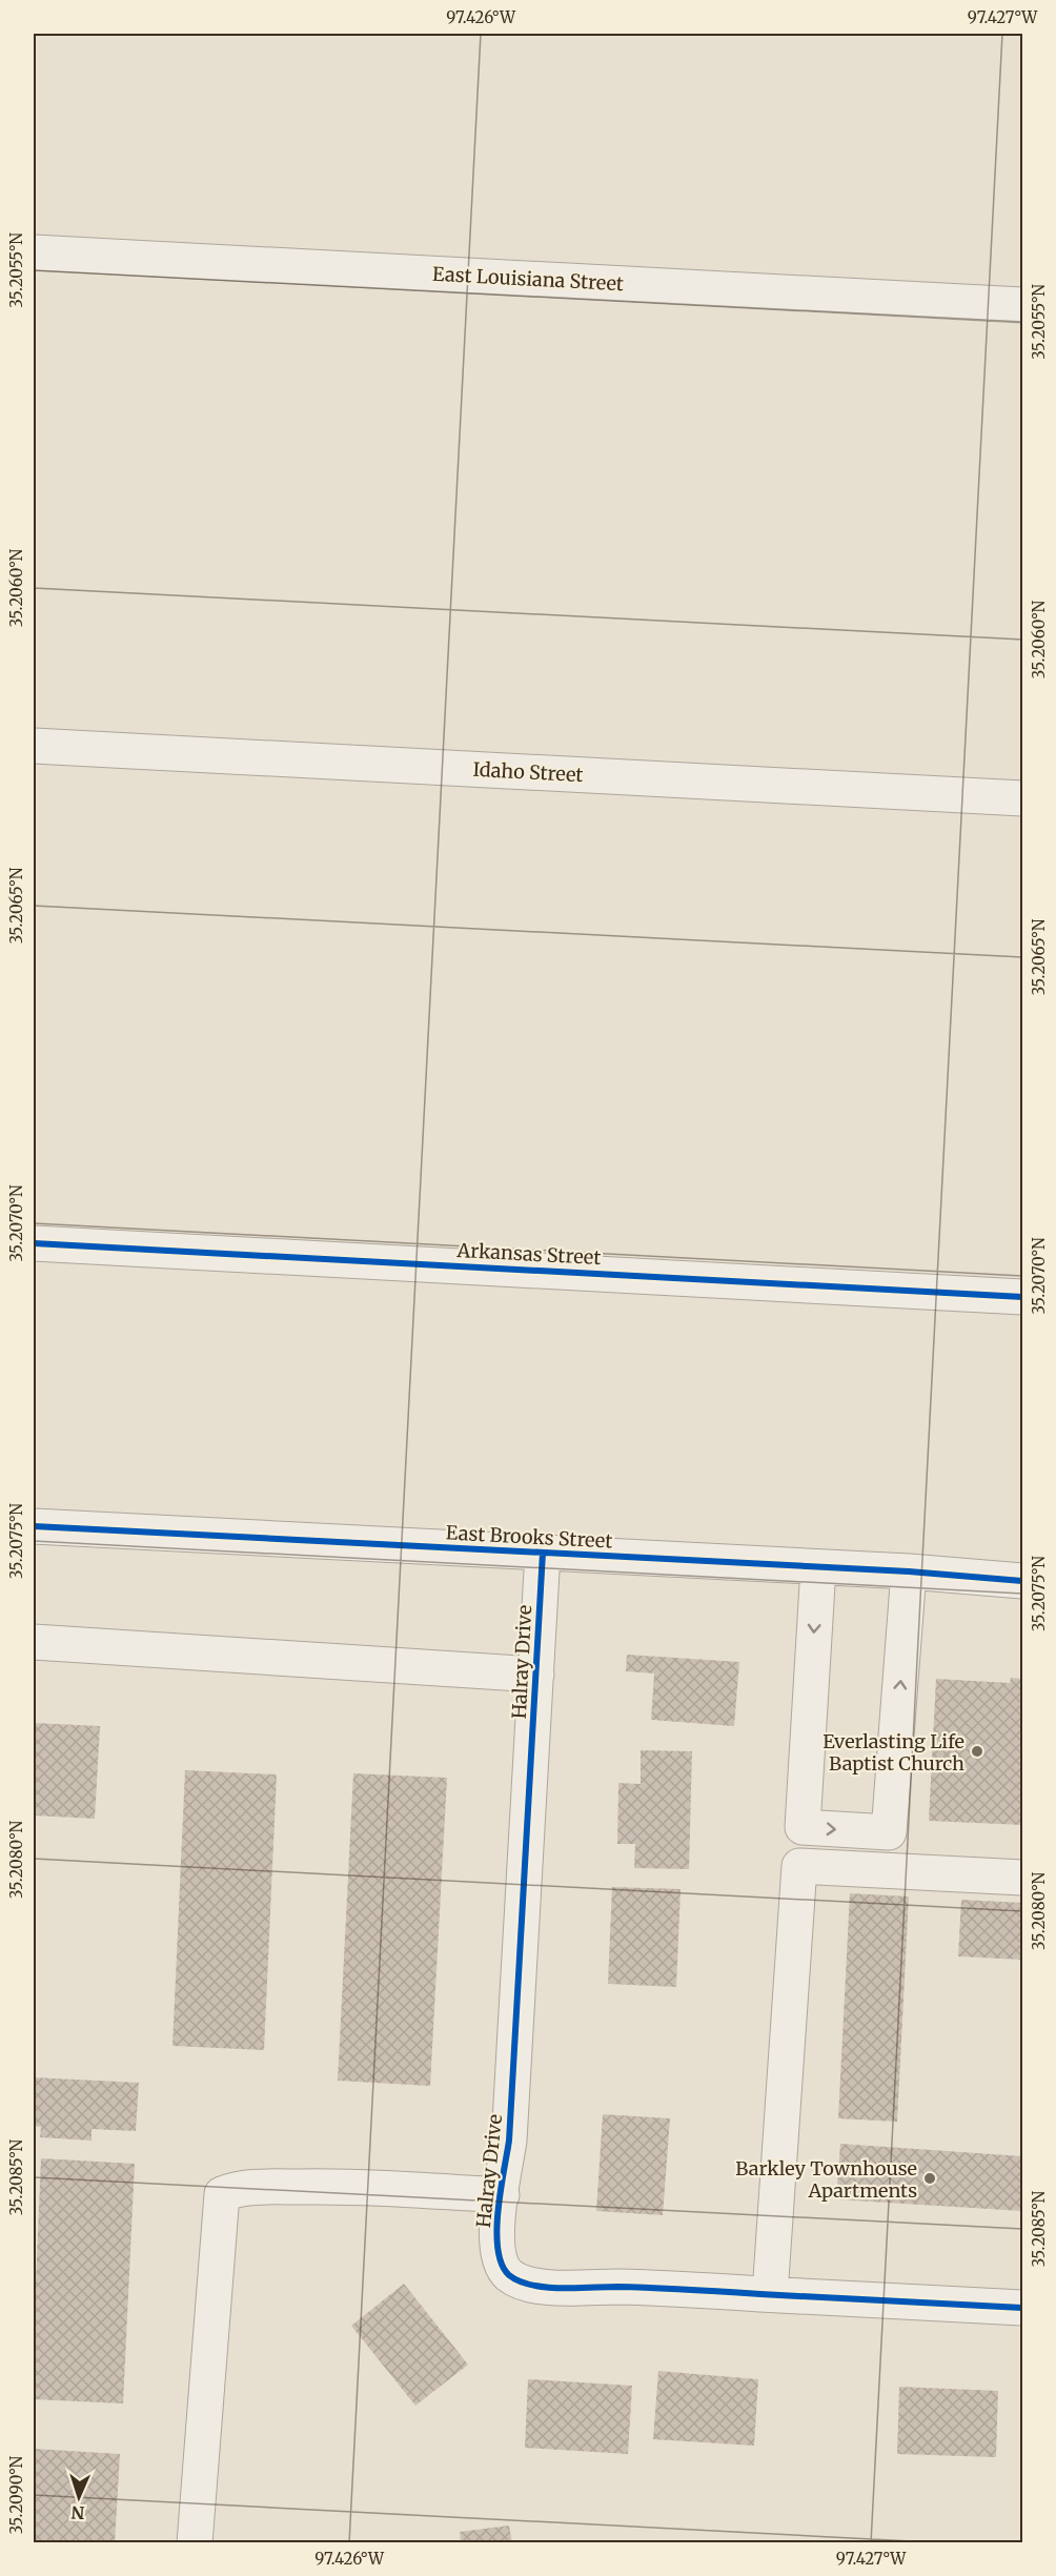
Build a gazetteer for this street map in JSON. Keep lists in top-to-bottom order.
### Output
{
  "streets": {
    "street": [
      "East Louisiana Street",
      "Idaho Street",
      "Arkansas Street",
      "East Brooks Street",
      "Halray Drive"
    ]
  },
  "crossings": [
    ["East Brooks Street", "Halray Drive"]
  ],
  "places": ["Everlasting Life Baptist Church", "Barkley Townhouse Apartments"],
  "north": "bottom",
  "coordinates": [
    "97.426°W",
    "97.427°W",
    "35.2055°N",
    "35.2060°N",
    "35.2065°N",
    "35.2070°N",
    "35.2075°N",
    "35.2080°N",
    "35.2085°N",
    "35.2090°N"
  ]
}
